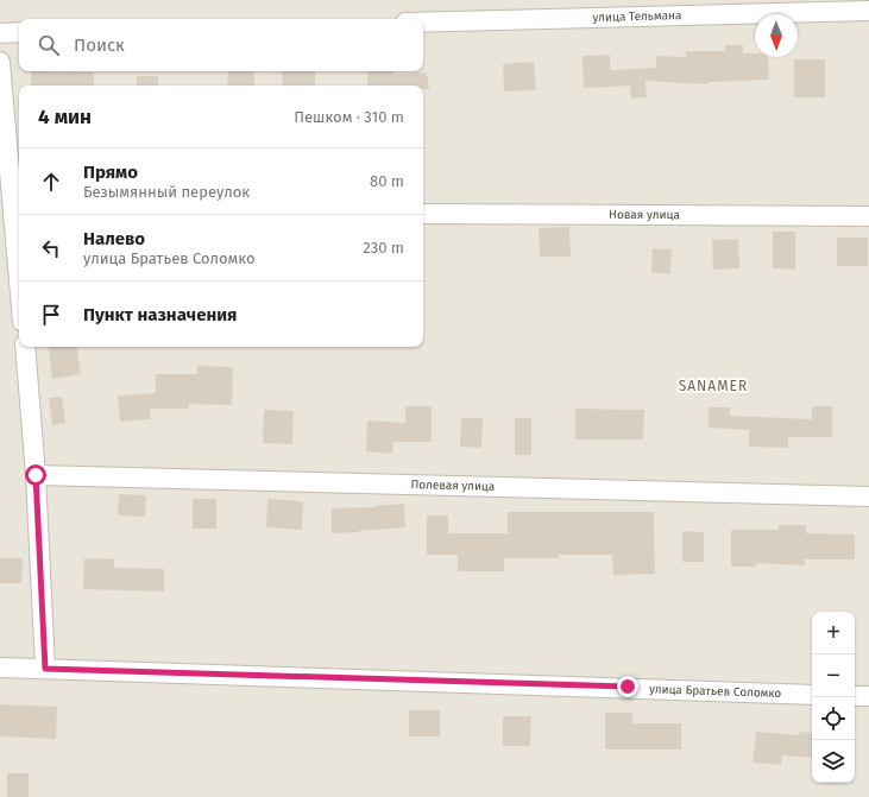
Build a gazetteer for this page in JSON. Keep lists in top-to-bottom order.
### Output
{
  "streets": {
    "street": [
      "улица Тельмана",
      "Новая улица",
      "Полевая улица",
      "улица Братьев Соломко"
    ]
  },
  "districts": ["SANAMER"],
  "north": "bottom",
  "page": {
    "search": "Поиск",
    "heading": ["4 мин", "Пешком · 310 m"],
    "list": [
      ["Прямо", "Безымянный переулок", "80 m"],
      ["Налево", "улица Братьев Соломко", "230 m"],
      "Пункт назначения"
    ],
    "map_buttons": ["+", "−"]
  }
}
